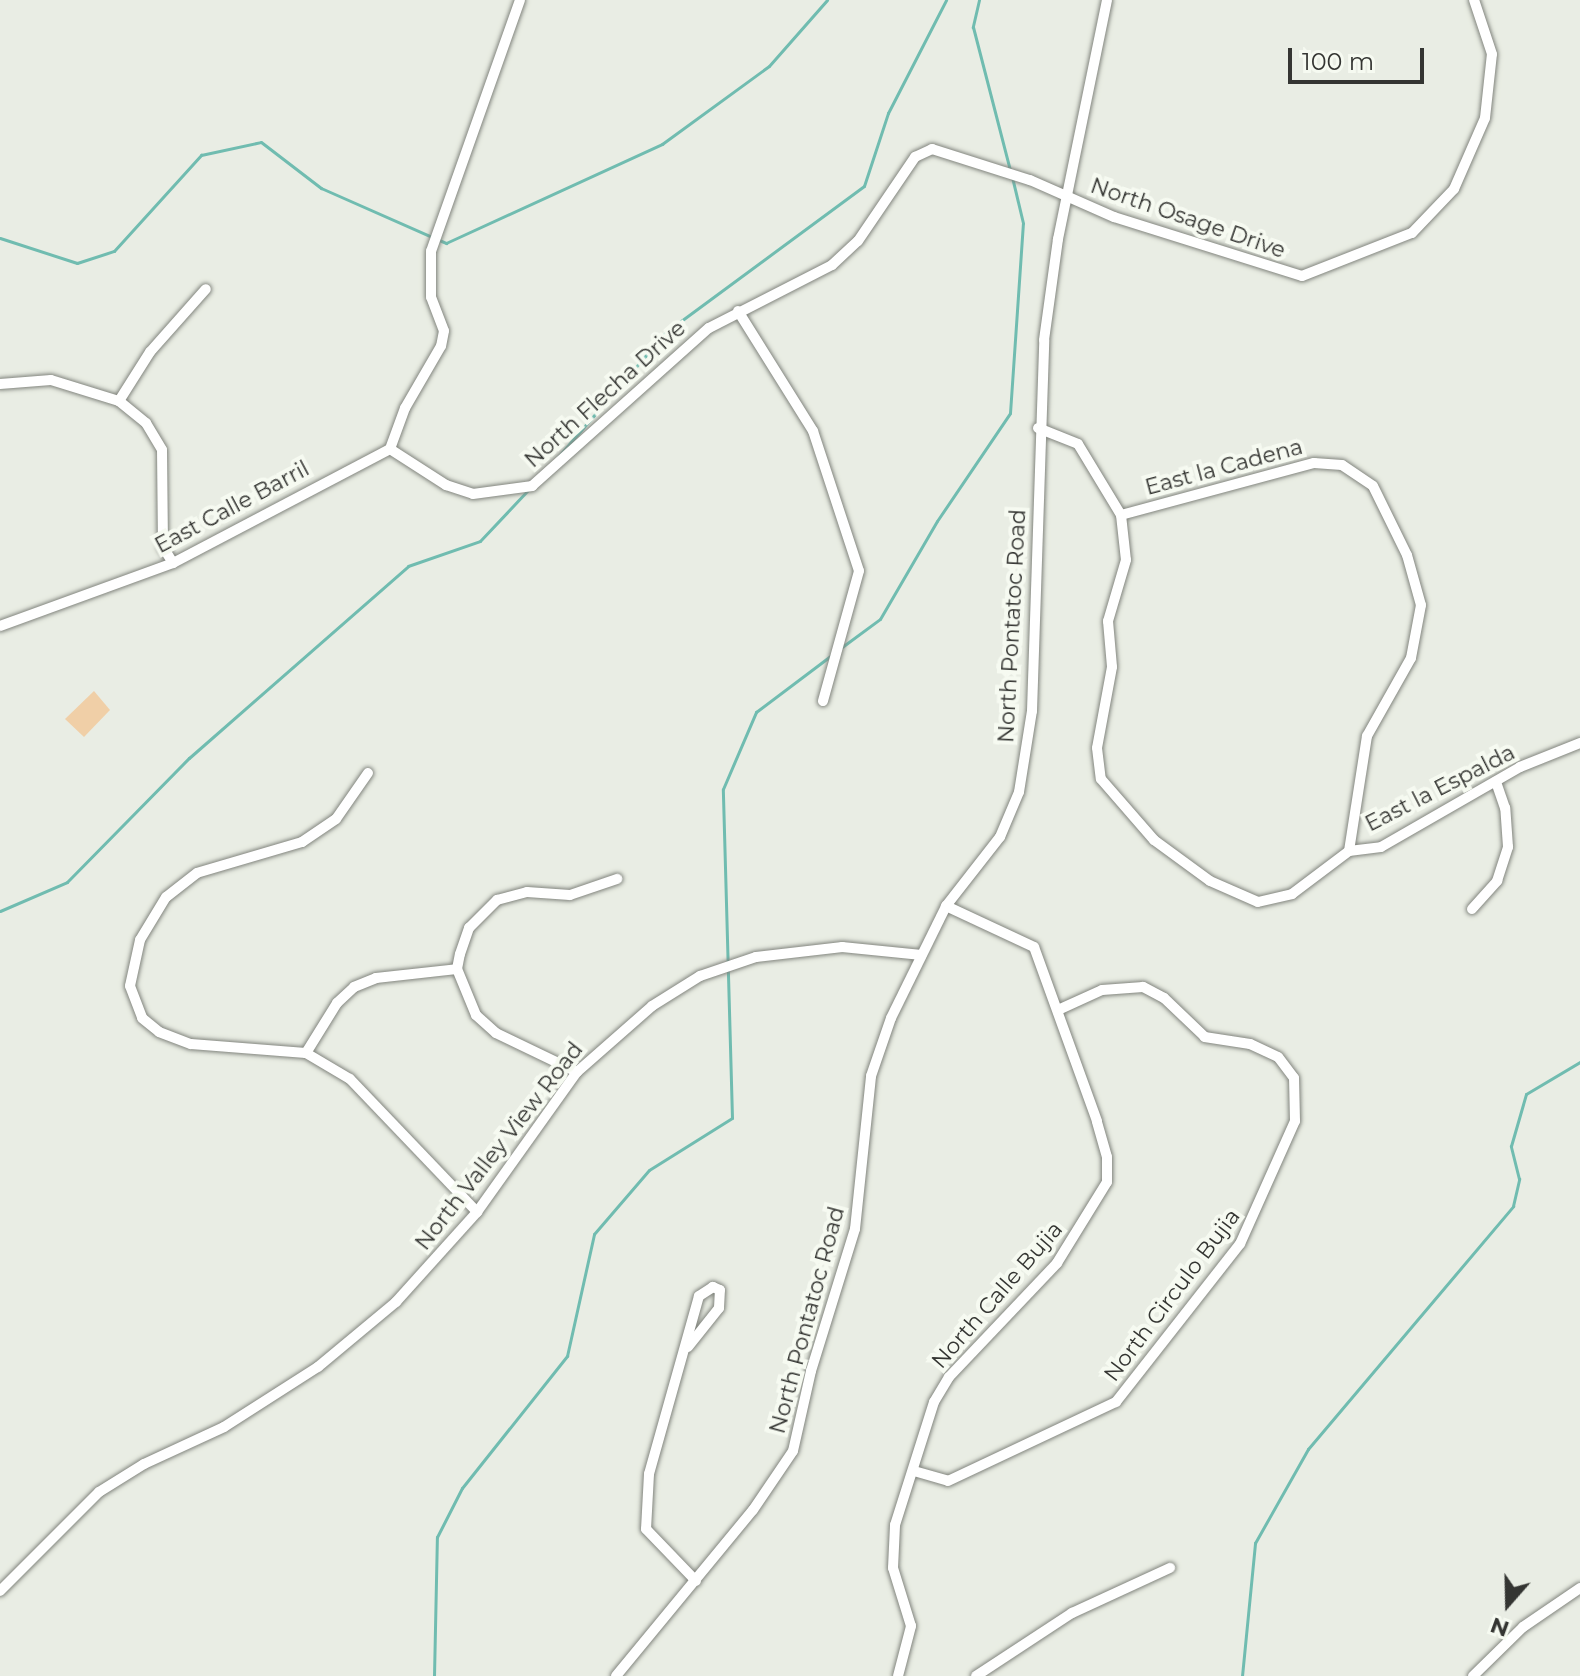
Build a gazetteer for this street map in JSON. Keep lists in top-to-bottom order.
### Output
{
  "streets": {
    "street": [
      "North Osage Drive",
      "North Flecha Drive",
      "East la Cadena",
      "East Calle Barril",
      "North Pontatoc Road",
      "East la Espalda",
      "North Valley View Road",
      "North Calle Bujia",
      "North Circulo Bujia"
    ]
  },
  "crossings": [
    ["North Osage Drive", "North Flecha Drive"],
    ["North Osage Drive", "North Pontatoc Road"],
    ["North Flecha Drive", "East Calle Barril"],
    ["North Flecha Drive", "North Pontatoc Road"],
    ["East la Cadena", "East la Espalda"],
    ["North Pontatoc Road", "East la Espalda"],
    ["North Pontatoc Road", "North Valley View Road"],
    ["North Pontatoc Road", "North Calle Bujia"],
    ["North Calle Bujia", "North Circulo Bujia"]
  ],
  "scale_bar": "100 m",
  "north": "bottom"
}
